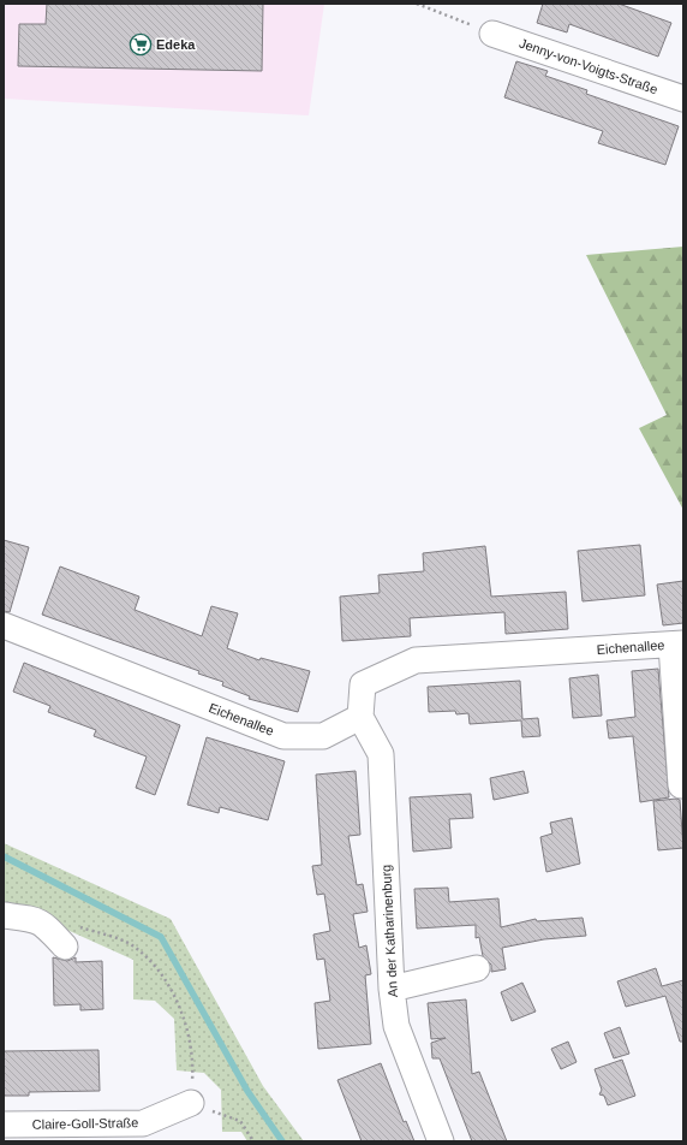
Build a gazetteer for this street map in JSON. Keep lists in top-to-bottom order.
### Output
{
  "streets": {
    "street": [
      "Jenny-von-Voigts-Straße",
      "Eichenallee",
      "An der Katharinenburg",
      "Claire-Goll-Straße"
    ]
  },
  "crossings": [
    ["Eichenallee", "An der Katharinenburg"]
  ],
  "places": {
    "supermarket": ["Edeka"]
  }
}
